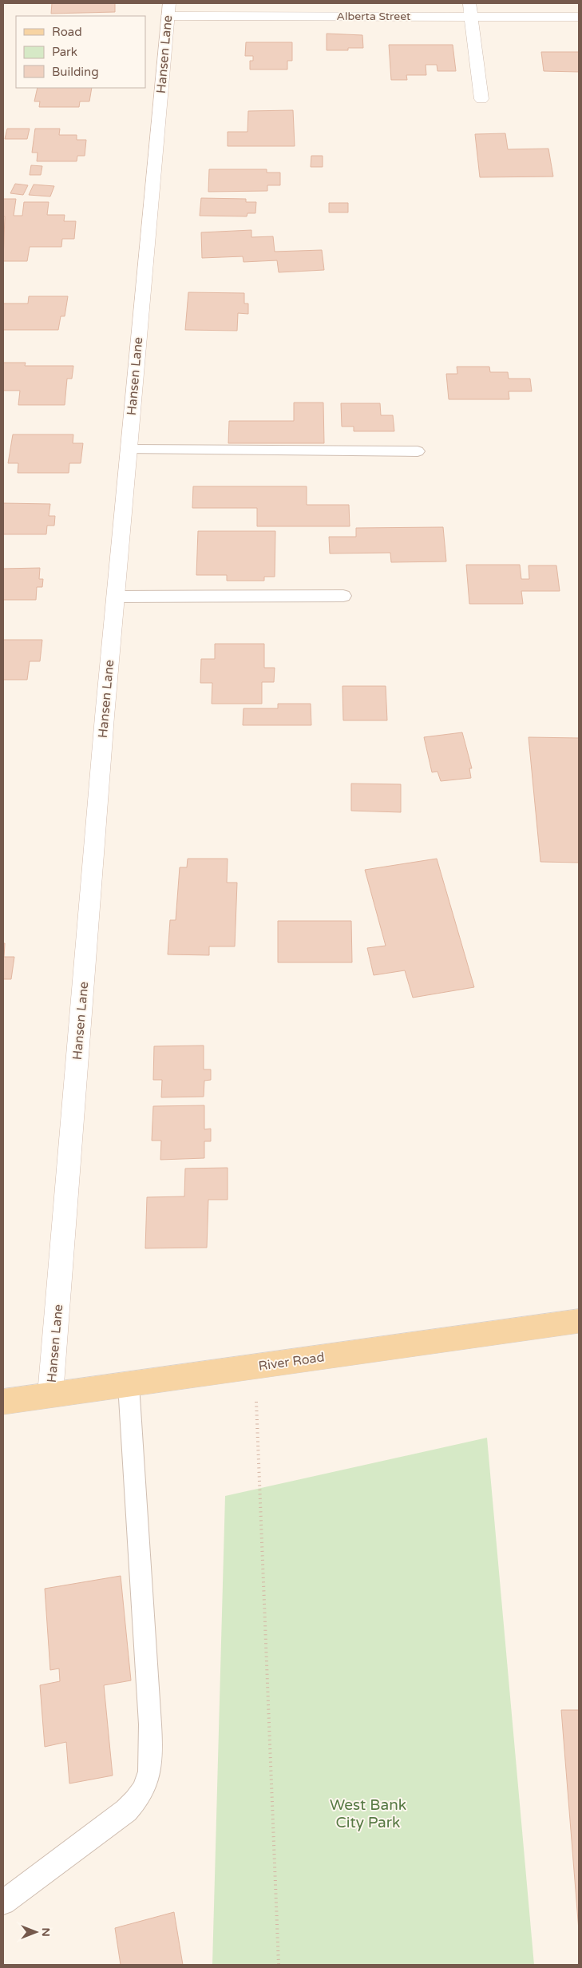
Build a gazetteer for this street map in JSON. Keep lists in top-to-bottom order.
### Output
{
  "streets": {
    "main road": ["River Road"],
    "street": ["Alberta Street", "Hansen Lane"]
  },
  "crossings": [
    ["Alberta Street", "Hansen Lane"],
    ["Hansen Lane", "River Road"]
  ],
  "parks": ["West Bank City Park"],
  "legend": ["Road", "Park", "Building"],
  "north": "right"
}
